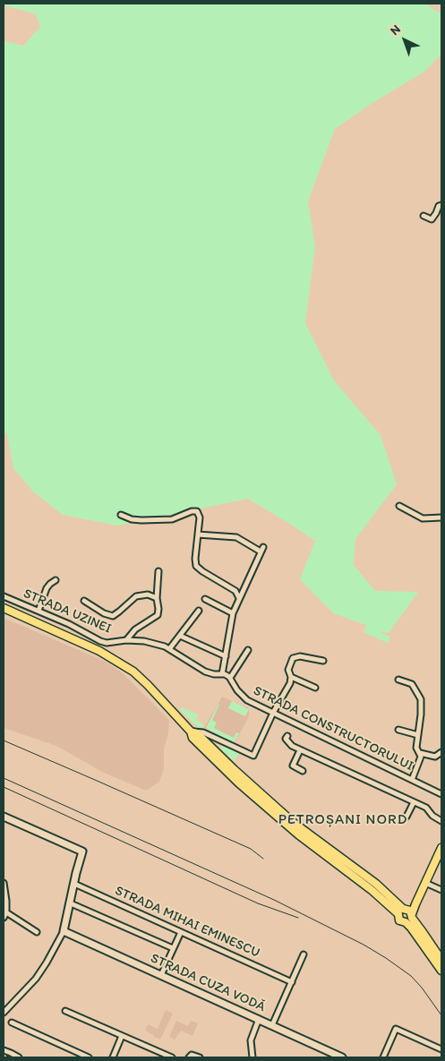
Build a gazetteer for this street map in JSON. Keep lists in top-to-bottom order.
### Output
{
  "streets": {
    "main road": ["STRADA CUZA VODĂ"],
    "street": ["STRADA UZINEI", "STRADA CONSTRUCTORULUI", "STRADA MIHAI EMINESCU"]
  },
  "crossings": [
    ["STRADA UZINEI", "STRADA CONSTRUCTORULUI"]
  ],
  "districts": ["PETROȘANI NORD"],
  "north": "top left"
}
